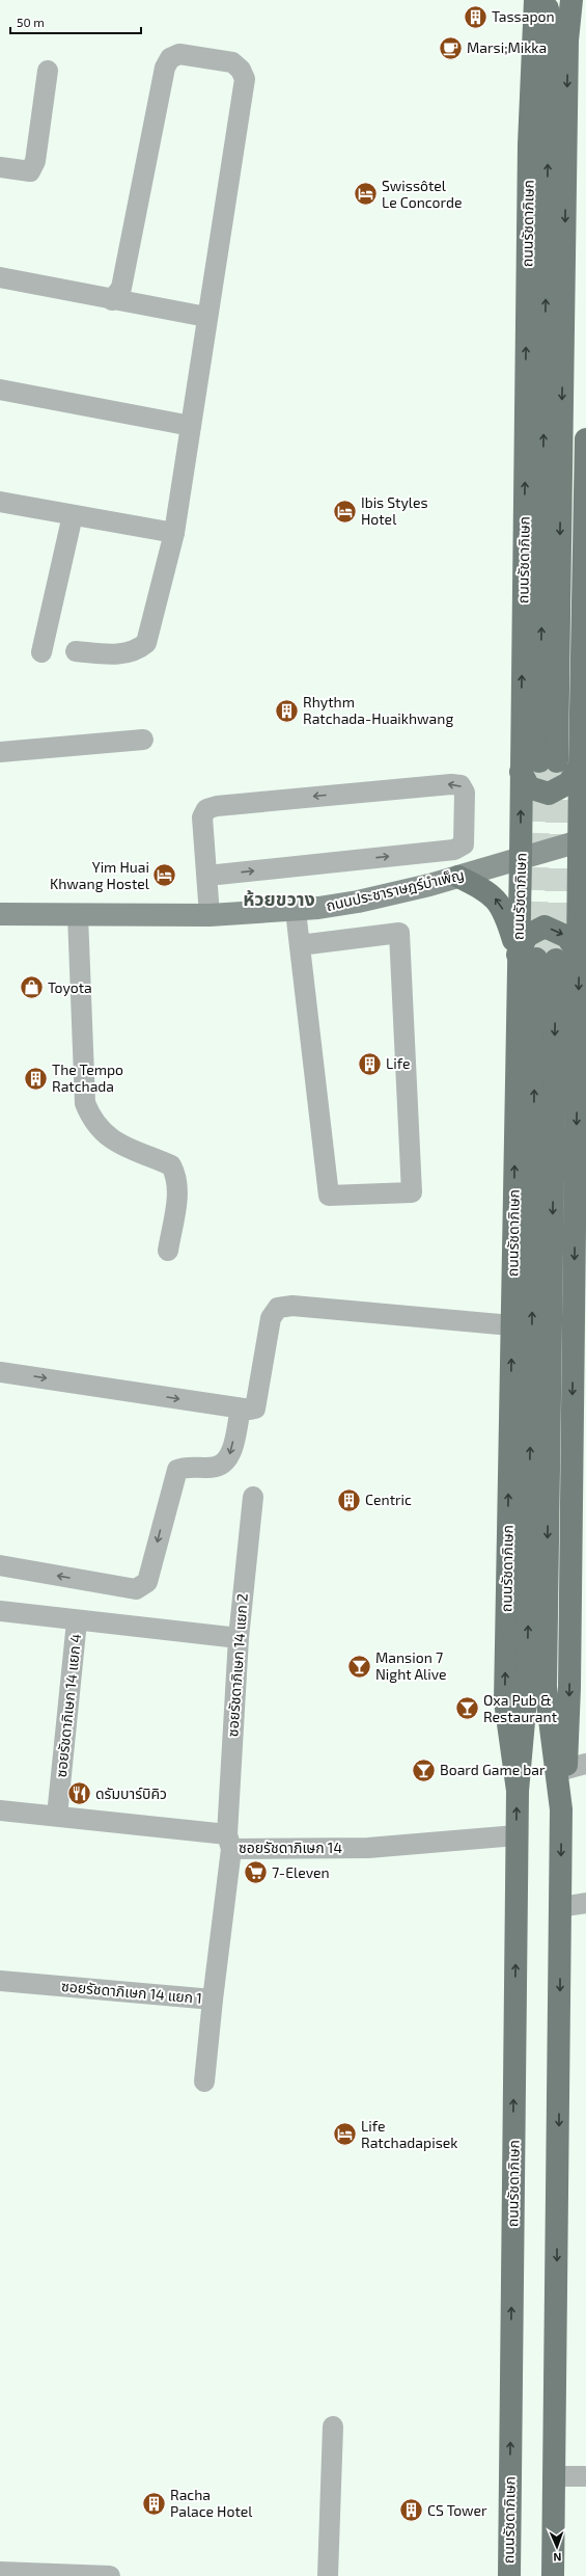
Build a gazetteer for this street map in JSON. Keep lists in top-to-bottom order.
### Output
{
  "streets": {
    "main road": ["ถนนรัชดาภิเษก", "ถนนประชาราษฎร์บำเพ็ญ"],
    "street": [
      "ซอยรัชดาภิเษก 14 แยก 2",
      "ซอยรัชดาภิเษก 14 แยก 4",
      "ซอยรัชดาภิเษก 14",
      "ซอยรัชดาภิเษก 14 แยก 1"
    ]
  },
  "crossings": [
    ["ถนนรัชดาภิเษก", "ถนนประชาราษฎร์บำเพ็ญ"],
    ["ถนนรัชดาภิเษก", "ซอยรัชดาภิเษก 14"],
    ["ซอยรัชดาภิเษก 14 แยก 2", "ซอยรัชดาภิเษก 14"],
    ["ซอยรัชดาภิเษก 14 แยก 2", "ซอยรัชดาภิเษก 14 แยก 1"],
    ["ซอยรัชดาภิเษก 14 แยก 4", "ซอยรัชดาภิเษก 14"],
    ["ซอยรัชดาภิเษก 14", "ซอยรัชดาภิเษก 14 แยก 1"]
  ],
  "districts": ["ห้วยขวาง"],
  "places": {
    "building": [
      "Tassapon",
      "Rhythm Ratchada-Huaikhwang",
      "Life",
      "The Tempo Ratchada",
      "Centric",
      "Racha Palace Hotel",
      "CS Tower"
    ],
    "cafe": ["Marsi;Mikka"],
    "hotel": [
      "Swissôtel Le Concorde",
      "Ibis Styles Hotel",
      "Yim Huai Khwang Hostel",
      "Life Ratchadapisek"
    ],
    "shop": ["Toyota"],
    "bar": ["Mansion 7 Night Alive", "Oxa Pub & Restaurant", "Board Game bar"],
    "restaurant": ["ดรัมบาร์บิคิว"],
    "supermarket": ["7-Eleven"]
  },
  "scale_bar": "50 m",
  "north": "bottom"
}
